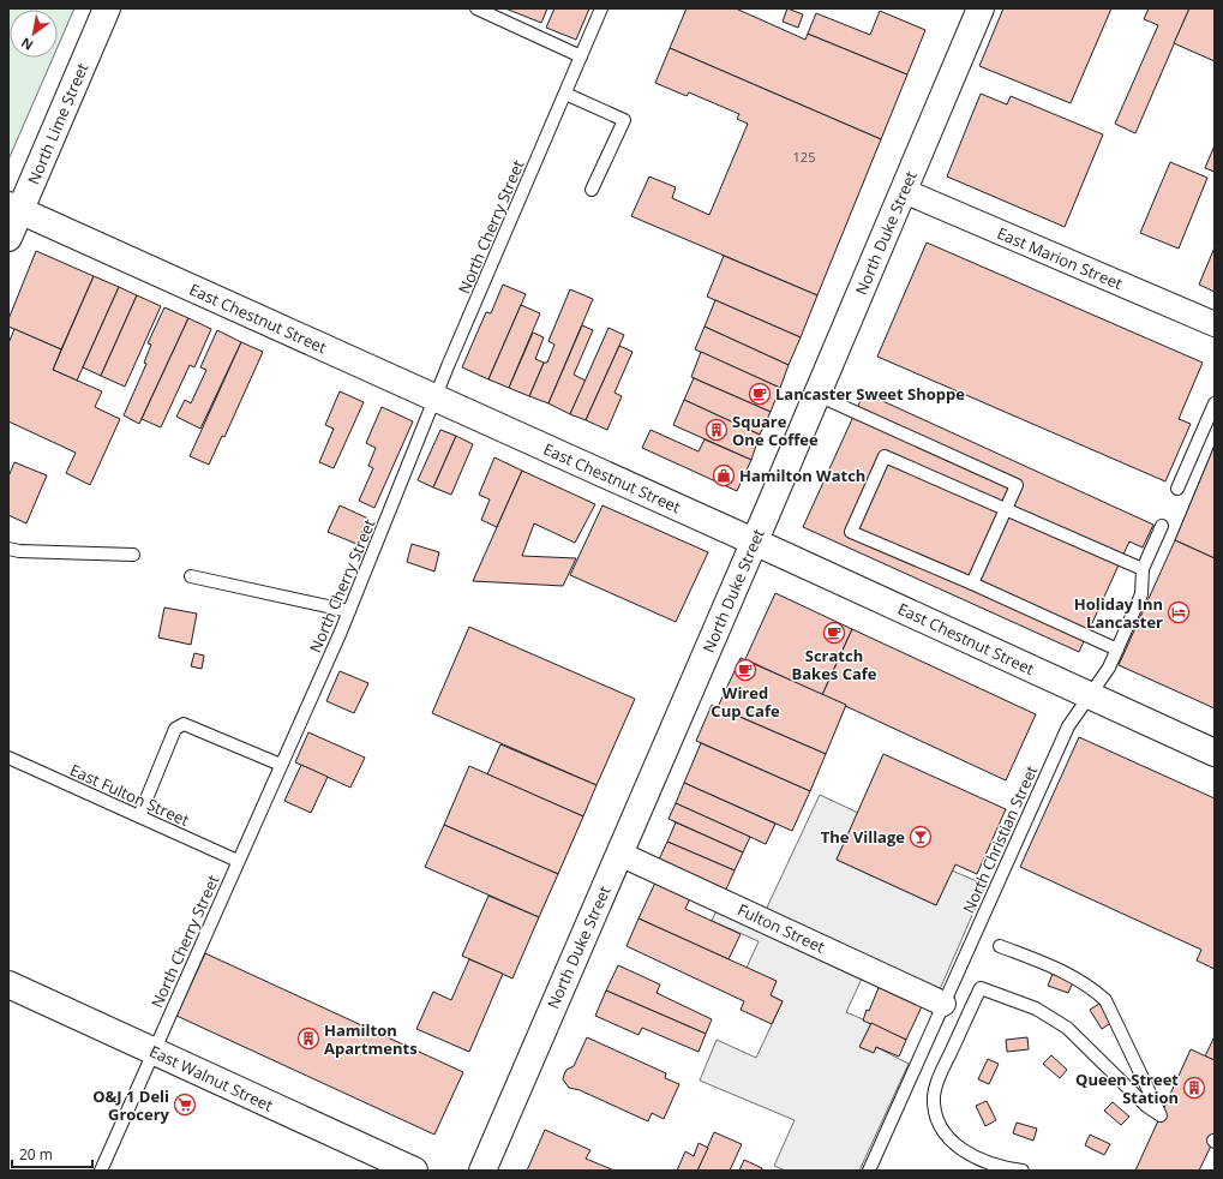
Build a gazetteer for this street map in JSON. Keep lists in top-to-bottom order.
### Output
{
  "streets": {
    "main road": [
      "North Lime Street",
      "North Duke Street",
      "East Chestnut Street",
      "East Walnut Street"
    ],
    "street": ["East Marion Street", "Fulton Street"],
    "lane": ["North Cherry Street", "East Fulton Street", "North Christian Street"]
  },
  "crossings": [
    ["North Lime Street", "East Chestnut Street"],
    ["North Cherry Street", "East Chestnut Street"],
    ["North Cherry Street", "East Fulton Street"],
    ["North Cherry Street", "East Walnut Street"],
    ["North Duke Street", "East Marion Street"],
    ["North Duke Street", "East Chestnut Street"],
    ["North Duke Street", "Fulton Street"],
    ["East Chestnut Street", "North Christian Street"],
    ["North Christian Street", "Fulton Street"]
  ],
  "places": {
    "cafe": ["Lancaster Sweet Shoppe", "Scratch Bakes Cafe", "Wired Cup Cafe"],
    "building": ["Square One Coffee", "Hamilton Apartments", "Queen Street Station"],
    "shop": ["Hamilton Watch"],
    "hotel": ["Holiday Inn Lancaster"],
    "bar": ["The Village"],
    "supermarket": ["O&J 1 Deli Grocery"]
  },
  "house_numbers": ["125"],
  "scale_bar": "20 m",
  "north": "bottom left"
}
